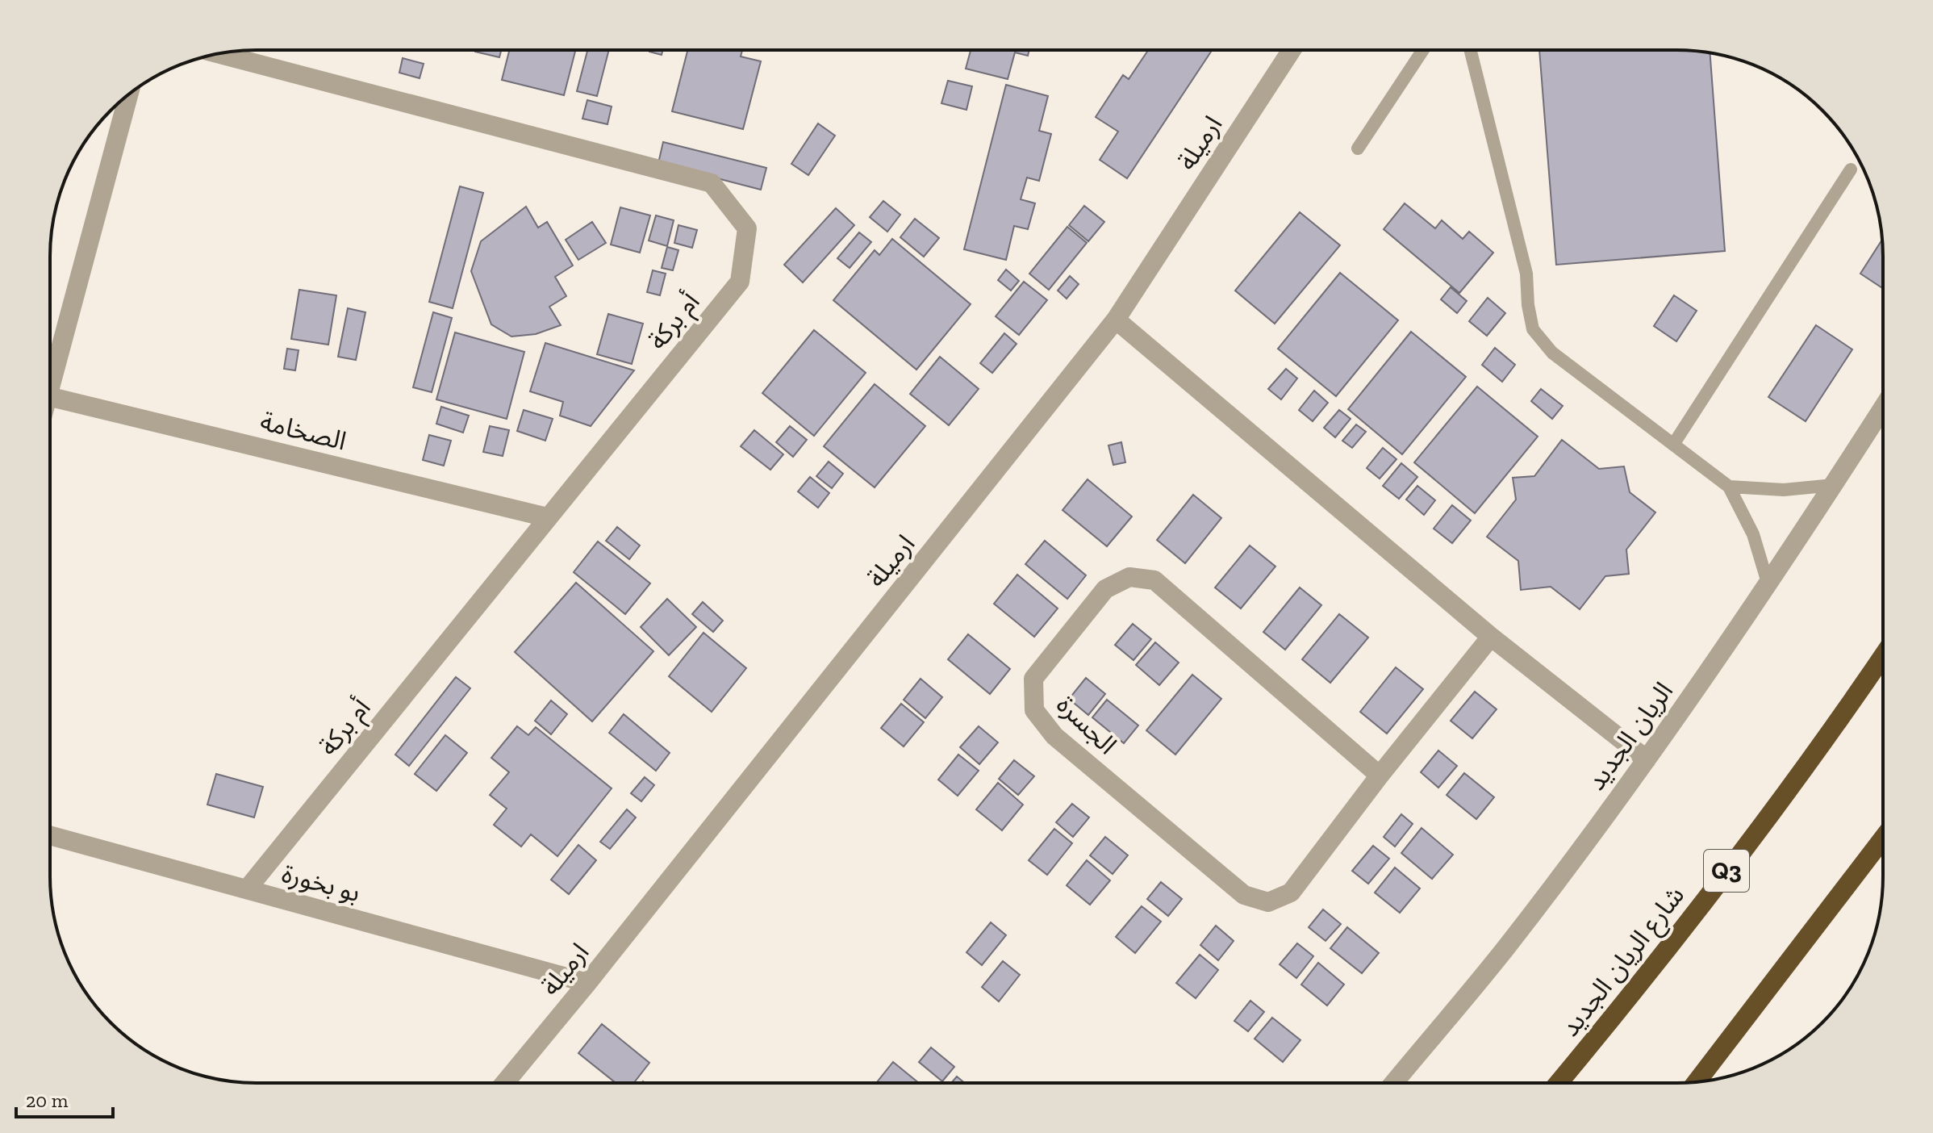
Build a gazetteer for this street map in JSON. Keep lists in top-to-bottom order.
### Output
{
  "streets": {
    "highway": ["Q3", "شارع الريان الجديد"],
    "street": [
      "ارميلة",
      "أم بركة",
      "الصخامة",
      "الجسرة",
      "الريان الجديد",
      "بو بخورة"
    ]
  },
  "crossings": [
    ["ارميلة", "بو بخورة"],
    ["أم بركة", "الصخامة"],
    ["أم بركة", "بو بخورة"]
  ],
  "scale_bar": "20 m"
}
